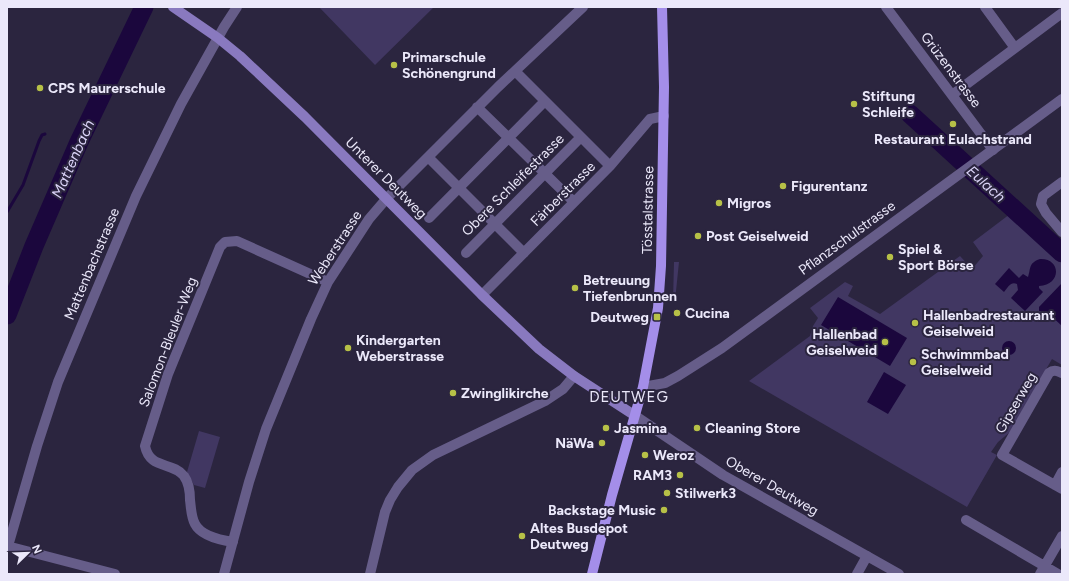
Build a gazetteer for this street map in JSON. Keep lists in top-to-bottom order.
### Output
{
  "streets": {
    "main road": ["Unterer Deutweg", "Tösstalstrasse"],
    "street": [
      "Grüzenstrasse",
      "Obere Schleifestrasse",
      "Färberstrasse",
      "Pflanzschulstrasse",
      "Weberstrasse",
      "Mattenbachstrasse",
      "Salomon-Bleuler-Weg",
      "Gipserweg",
      "Oberer Deutweg"
    ]
  },
  "crossings": [
    ["Grüzenstrasse", "Pflanzschulstrasse"],
    ["Unterer Deutweg", "Färberstrasse"],
    ["Unterer Deutweg", "Tösstalstrasse"],
    ["Unterer Deutweg", "Weberstrasse"],
    ["Unterer Deutweg", "Mattenbachstrasse"],
    ["Unterer Deutweg", "Oberer Deutweg"],
    ["Färberstrasse", "Tösstalstrasse"],
    ["Tösstalstrasse", "Pflanzschulstrasse"],
    ["Tösstalstrasse", "Oberer Deutweg"],
    ["Weberstrasse", "Salomon-Bleuler-Weg"]
  ],
  "districts": ["DEUTWEG"],
  "water": ["Mattenbach", "Eulach"],
  "places": {
    "other": [
      "Primarschule Schönengrund",
      "CPS Maurerschule",
      "Stiftung Schleife",
      "Restaurant Eulachstrand",
      "Figurentanz",
      "Migros",
      "Post Geiselweid",
      "Spiel & Sport Börse",
      "Betreuung Tiefenbrunnen",
      "Cucina",
      "Hallenbadrestaurant Geiselweid",
      "Hallenbad Geiselweid",
      "Kindergarten Weberstrasse",
      "Schwimmbad Geiselweid",
      "Zwinglikirche",
      "Jasmina",
      "Cleaning Store",
      "NäWa",
      "Weroz",
      "RAM3",
      "Stilwerk3",
      "Backstage Music",
      "Altes Busdepot Deutweg"
    ],
    "transit": ["Deutweg"]
  },
  "north": "top right"
}
